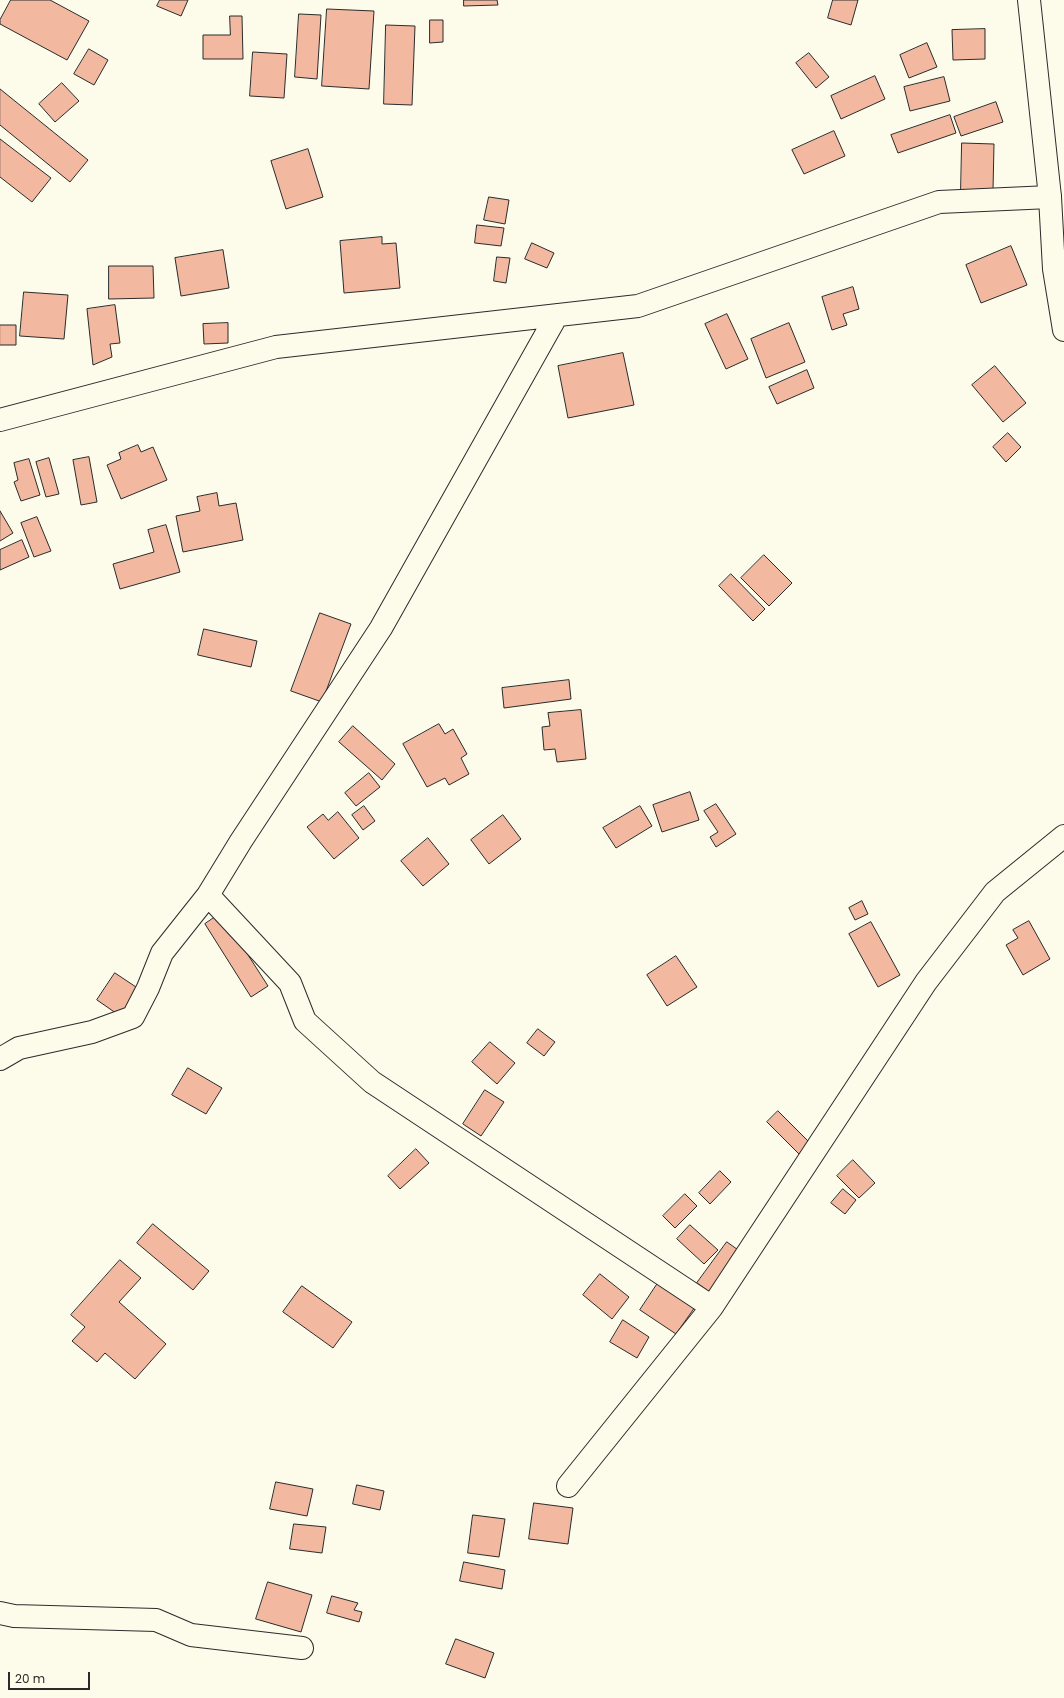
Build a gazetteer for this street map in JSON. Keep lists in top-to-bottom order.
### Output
{
  "scale_bar": "20 m"
}
